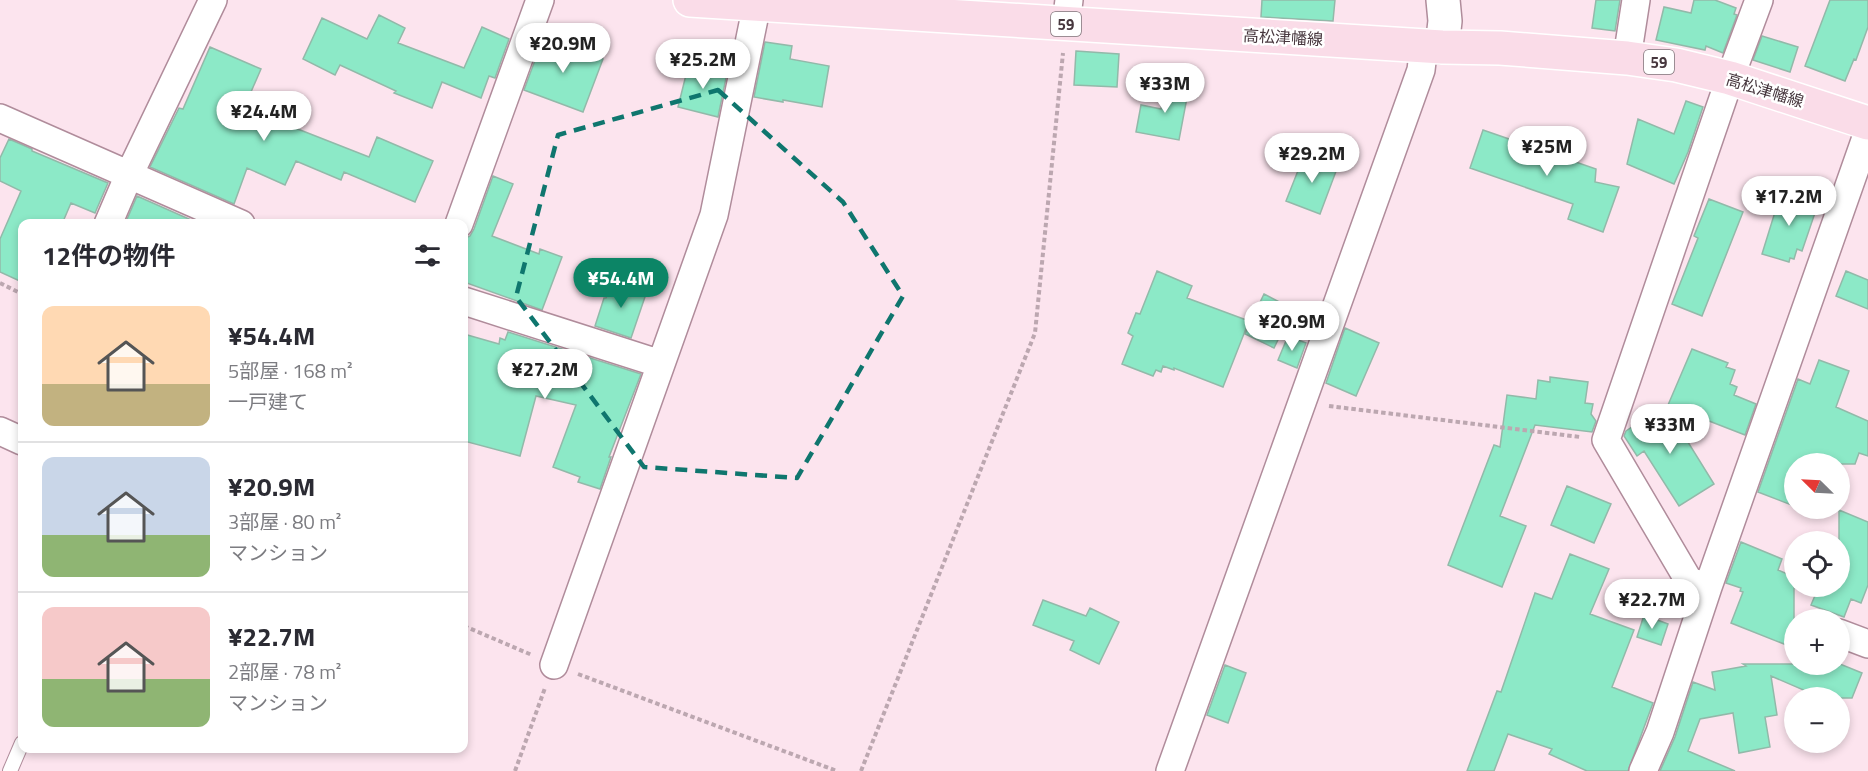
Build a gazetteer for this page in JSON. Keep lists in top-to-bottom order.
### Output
{
  "streets": {
    "main road": ["59", "高松津幡線"]
  },
  "north": "top left",
  "page": {
    "price": [
      "¥20.9M",
      "¥25.2M",
      "¥33M",
      "¥24.4M",
      "¥25M",
      "¥29.2M",
      "¥17.2M",
      "¥54.4M",
      "¥20.9M",
      "¥27.2M",
      "¥33M",
      "¥22.7M"
    ],
    "heading": "12件の物件",
    "list": [
      {
        "name": "¥54.4M",
        "note": "5部屋 · 168 m² · 一戸建て"
      },
      {
        "name": "¥20.9M",
        "note": "3部屋 · 80 m² · マンション"
      },
      {
        "name": "¥22.7M",
        "note": "2部屋 · 78 m² · マンション"
      }
    ],
    "map_buttons": ["+", "−"]
  }
}
